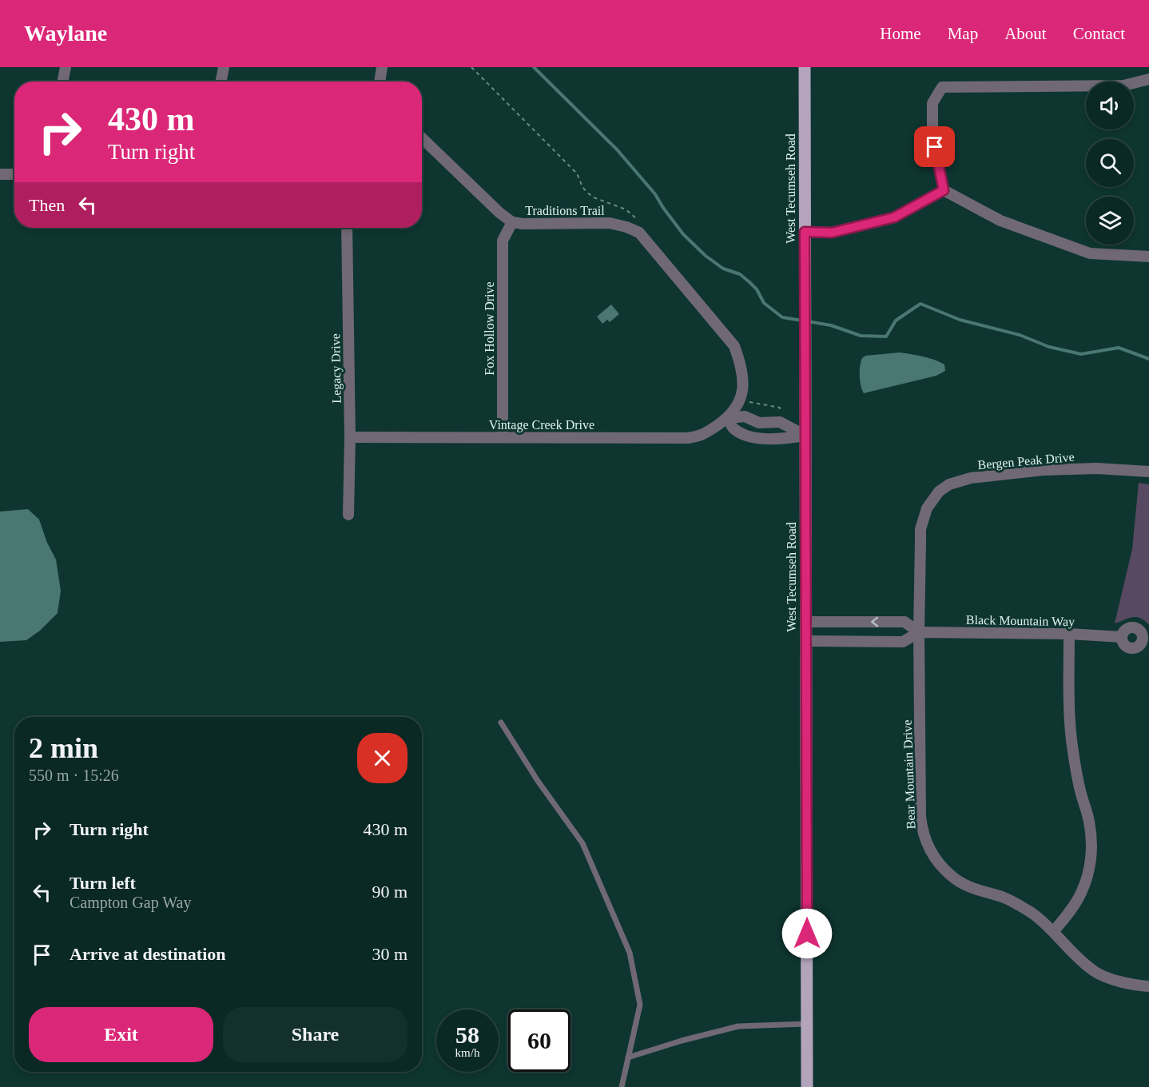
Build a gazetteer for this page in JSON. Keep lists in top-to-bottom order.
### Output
{
  "streets": {
    "main road": ["West Tecumseh Road"],
    "street": [
      "Traditions Trail",
      "Fox Hollow Drive",
      "Legacy Drive",
      "Vintage Creek Drive",
      "Bergen Peak Drive",
      "Black Mountain Way",
      "Bear Mountain Drive"
    ]
  },
  "crossings": [
    ["West Tecumseh Road", "Black Mountain Way"],
    ["Traditions Trail", "Fox Hollow Drive"],
    ["Traditions Trail", "Vintage Creek Drive"],
    ["Fox Hollow Drive", "Vintage Creek Drive"],
    ["Legacy Drive", "Vintage Creek Drive"],
    ["Bergen Peak Drive", "Black Mountain Way"],
    ["Bergen Peak Drive", "Bear Mountain Drive"],
    ["Black Mountain Way", "Bear Mountain Drive"]
  ],
  "page": {
    "header": "Waylane",
    "nav": [
      "Home",
      "Map",
      "About",
      "Contact"
    ],
    "turn": ["430 m", "Turn right"],
    "then": "Then",
    "heading": ["2 min", "550 m · 15:26"],
    "list": [
      {
        "name": "Turn right",
        "value": "430 m"
      },
      {
        "name": "Turn left",
        "note": "Campton Gap Way",
        "value": "90 m"
      },
      {
        "name": "Arrive at destination",
        "value": "30 m"
      }
    ],
    "buttons": ["Exit", "Share"],
    "speed": "58 km/h",
    "limit": "60"
  }
}
